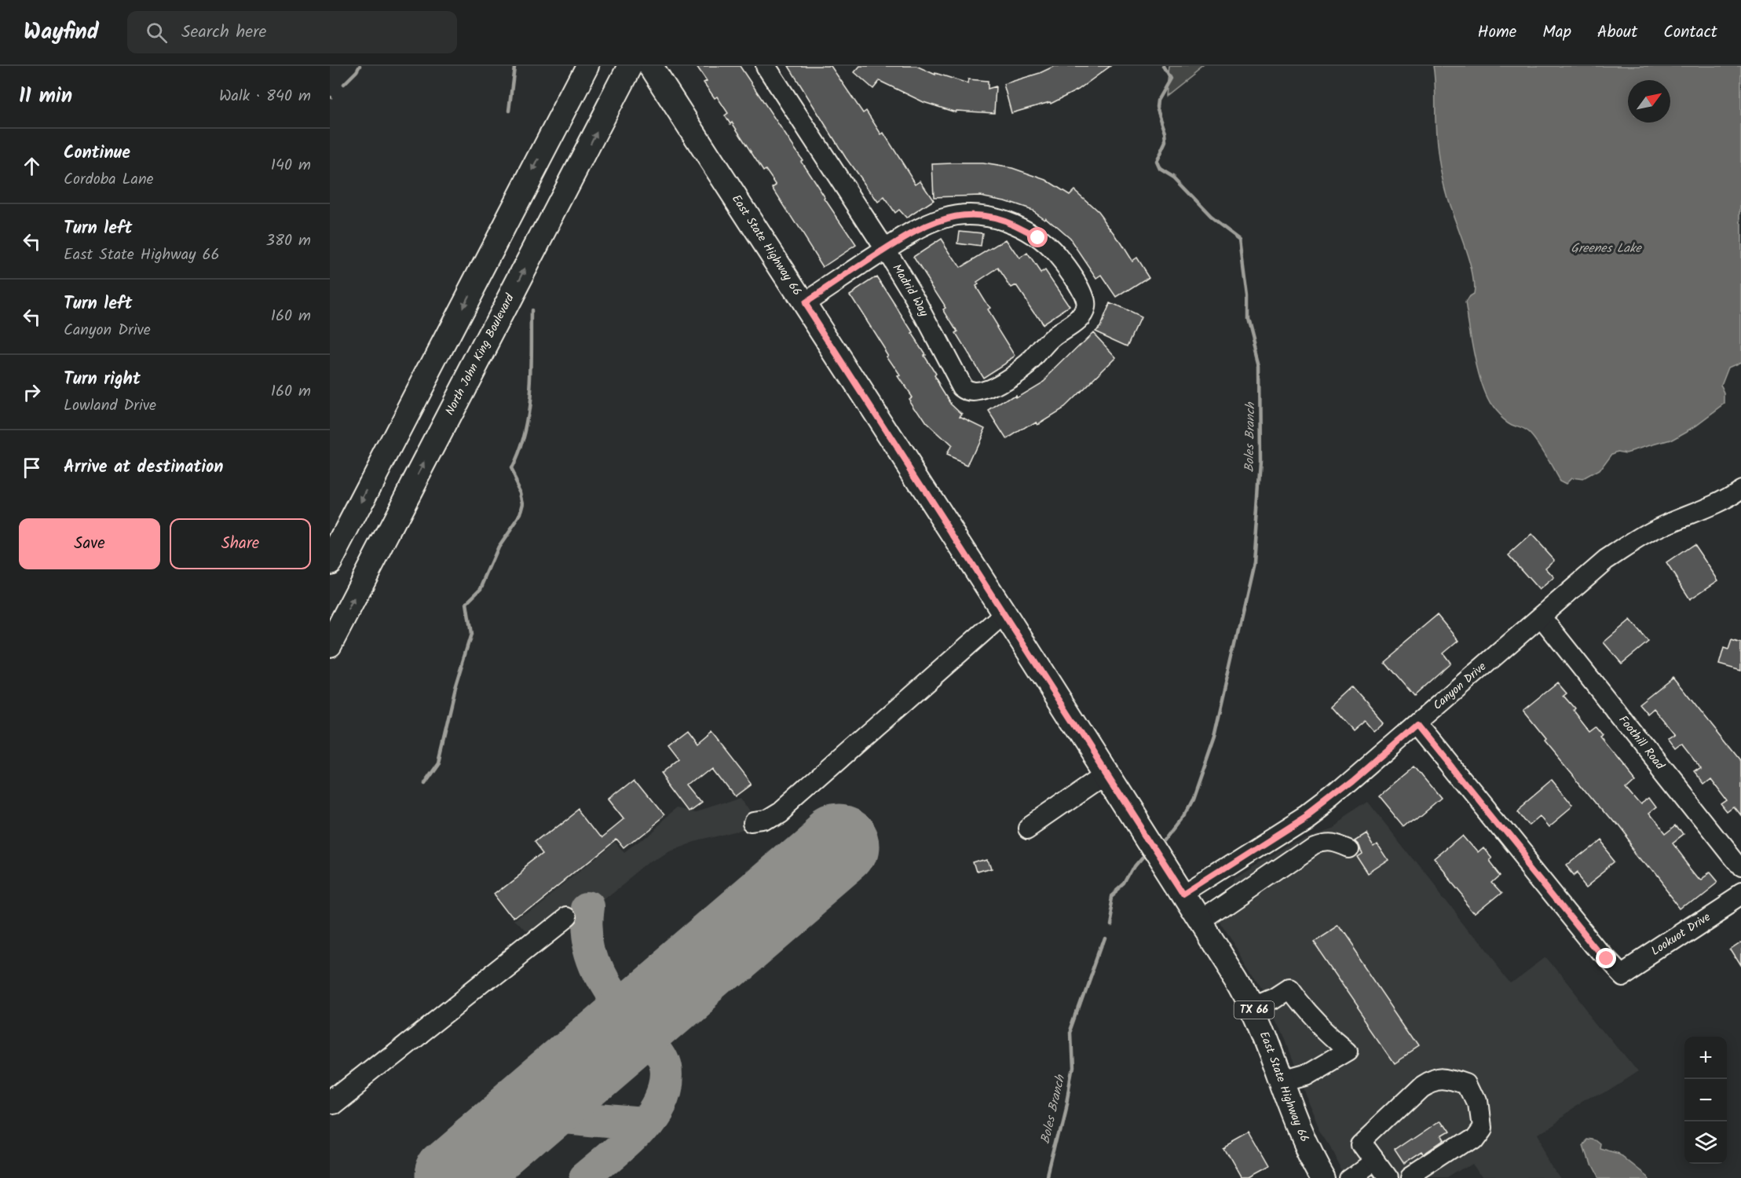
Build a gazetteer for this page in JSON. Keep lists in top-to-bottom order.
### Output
{
  "streets": {
    "main road": ["East State Highway 66", "North John King Boulevard", "TX 66"],
    "street": [
      "Madrid Way",
      "Canyon Drive",
      "Foothill Road",
      "Lookuot Drive"
    ]
  },
  "crossings": [
    ["East State Highway 66", "Canyon Drive"],
    ["Canyon Drive", "Foothill Road"],
    ["Canyon Drive", "Lookuot Drive"]
  ],
  "water": ["Greenes Lake", "Boles Branch"],
  "north": "top right",
  "page": {
    "header": "Wayfind",
    "search": "Search here",
    "nav": [
      "Home",
      "Map",
      "About",
      "Contact"
    ],
    "heading": ["11 min", "Walk · 840 m"],
    "list": [
      ["Continue", "Cordoba Lane", "140 m"],
      ["Turn left", "East State Highway 66", "380 m"],
      ["Turn left", "Canyon Drive", "160 m"],
      ["Turn right", "Lowland Drive", "160 m"],
      "Arrive at destination"
    ],
    "buttons": ["Save", "Share"],
    "map_buttons": ["+", "−"]
  }
}
